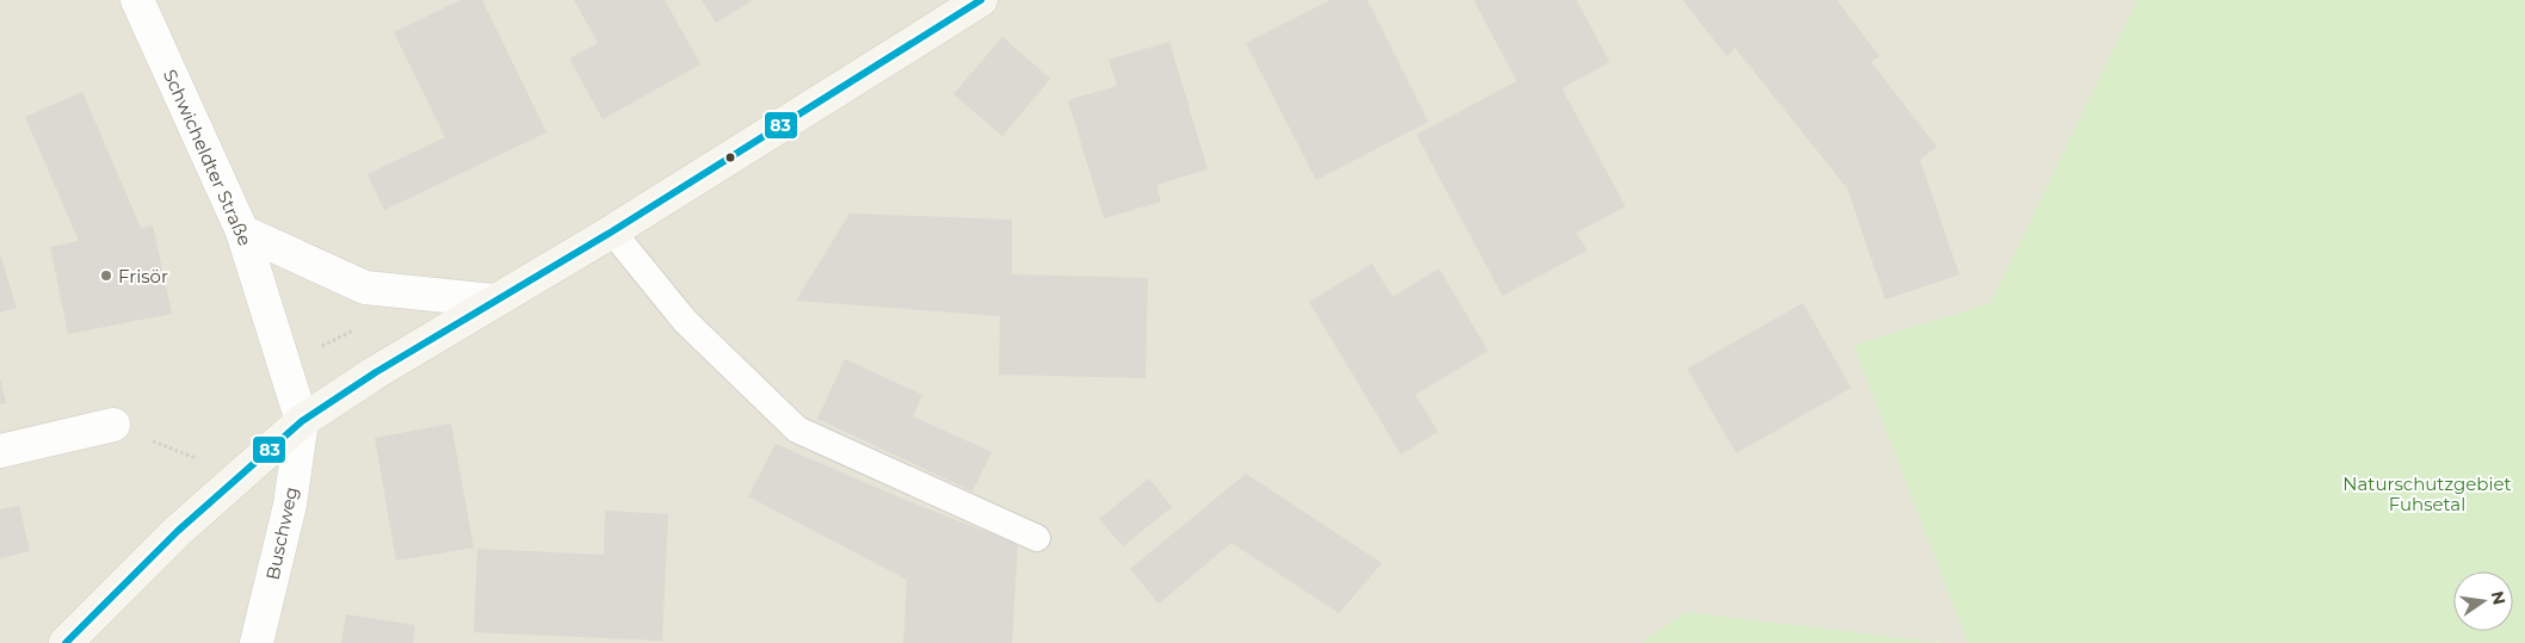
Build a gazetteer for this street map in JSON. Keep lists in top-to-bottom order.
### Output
{
  "streets": {
    "street": ["Schwicheldter Straße", "Buschweg"]
  },
  "crossings": [
    ["Schwicheldter Straße", "Buschweg"]
  ],
  "parks": ["Naturschutzgebiet Fuhsetal"],
  "places": ["Frisör"],
  "lines": ["transit line 83"],
  "north": "right"
}
